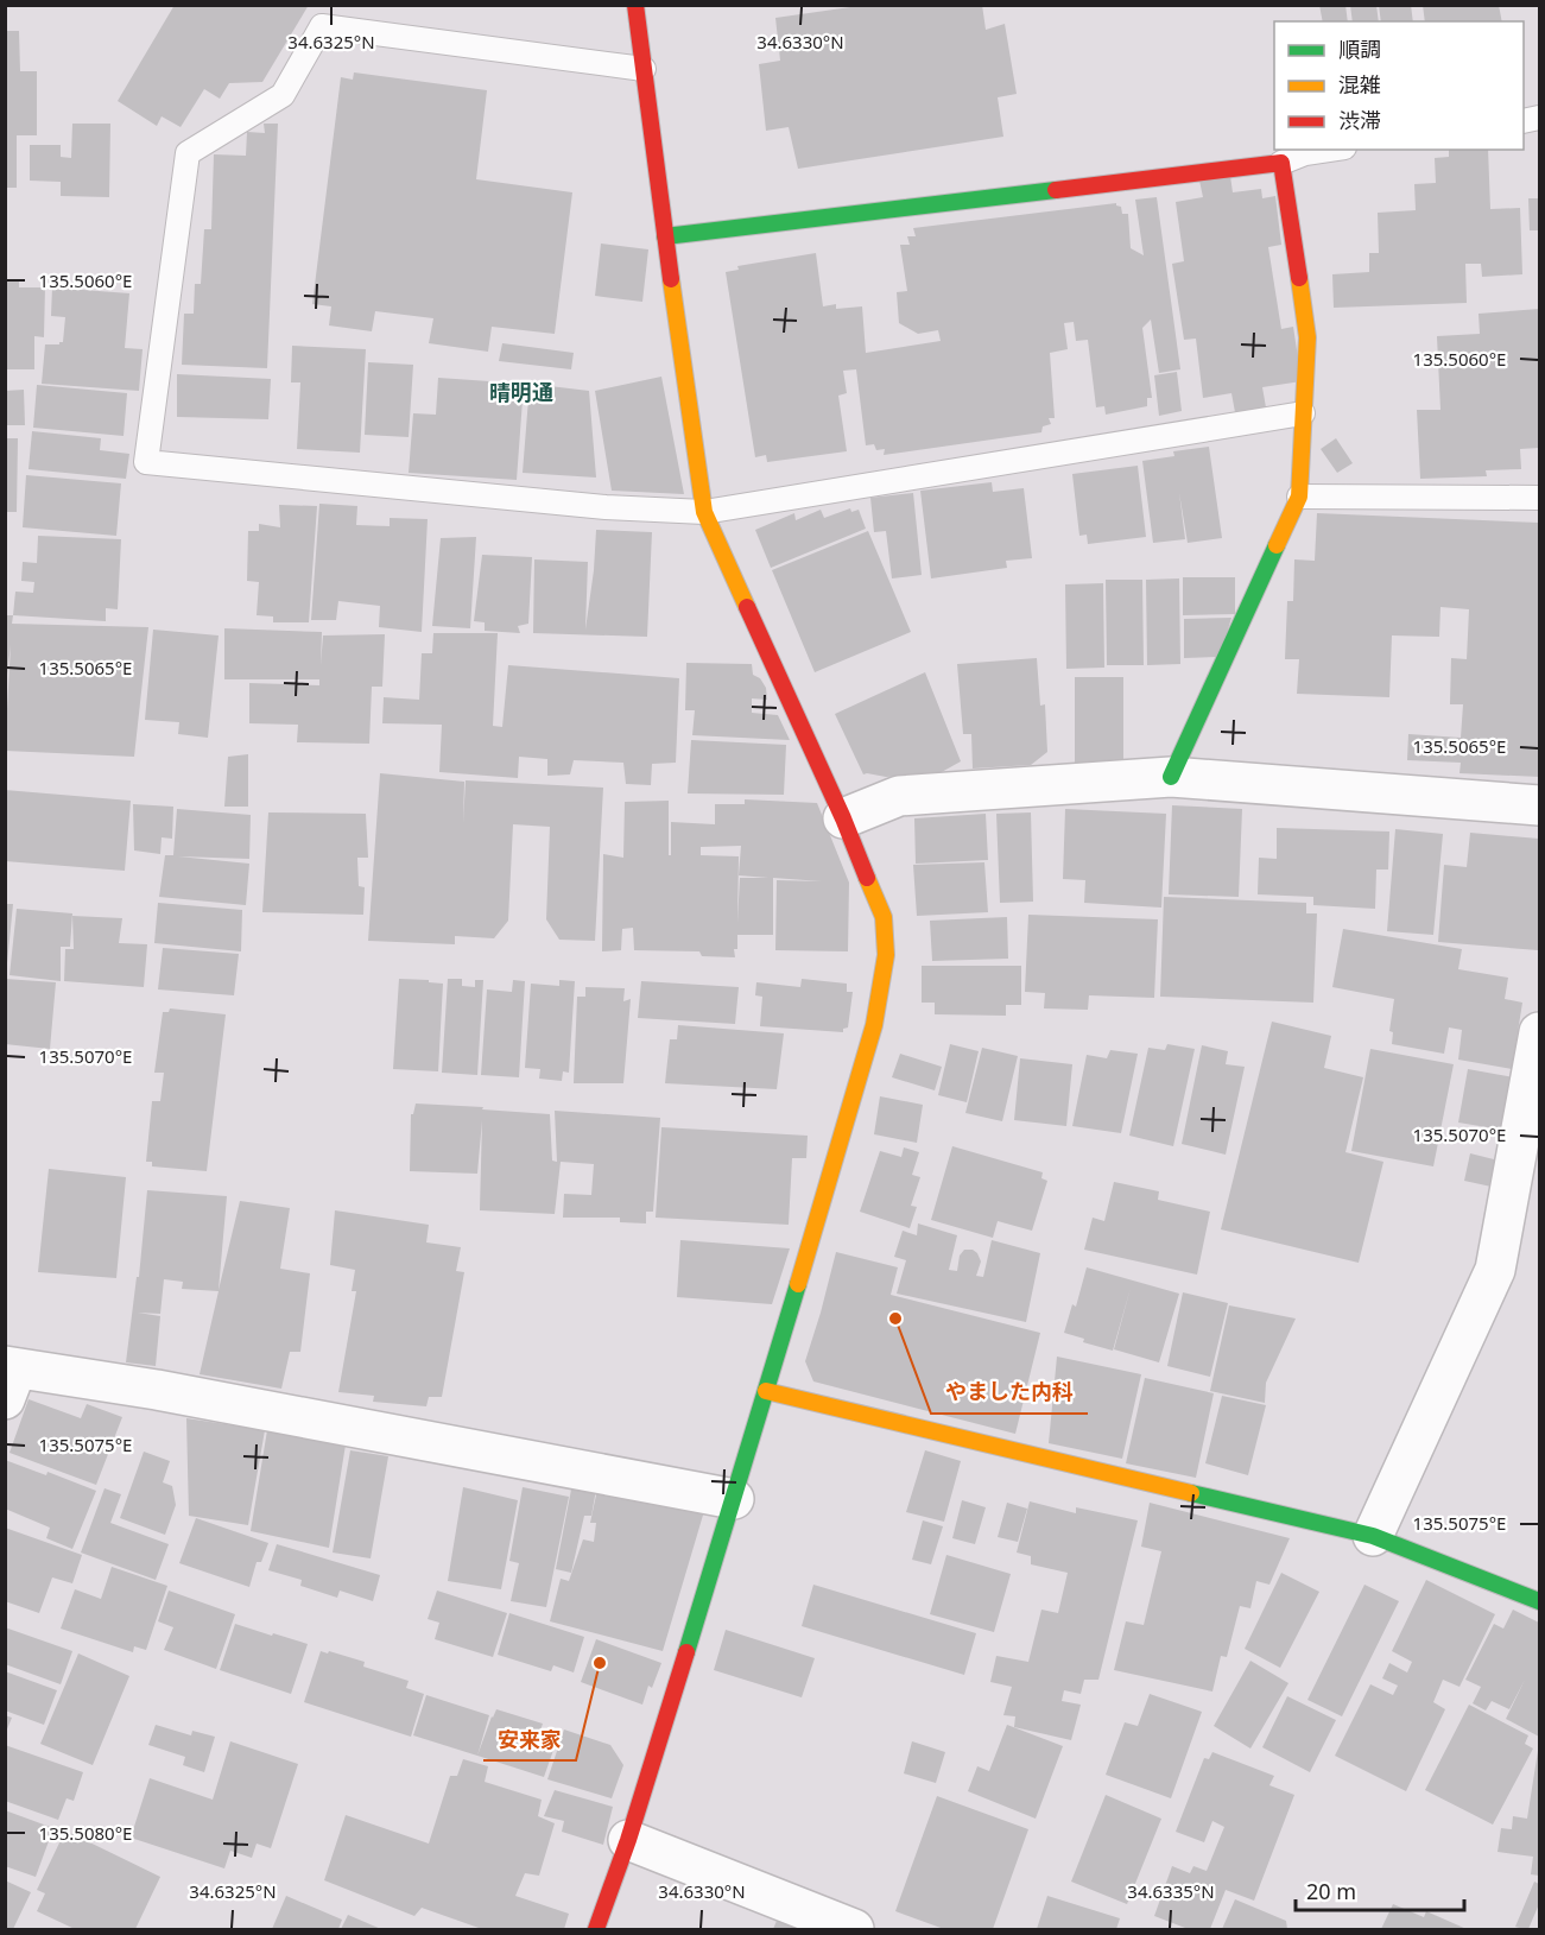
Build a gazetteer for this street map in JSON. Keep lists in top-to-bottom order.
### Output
{
  "districts": ["晴明通"],
  "places": ["やました内科", "安来家"],
  "legend": ["順調", "混雑", "渋滞"],
  "scale_bar": "20 m",
  "coordinates": [
    "34.6325°N",
    "34.6330°N",
    "135.5060°E",
    "135.5065°E",
    "135.5070°E",
    "135.5075°E",
    "135.5080°E",
    "34.6335°N"
  ]
}
